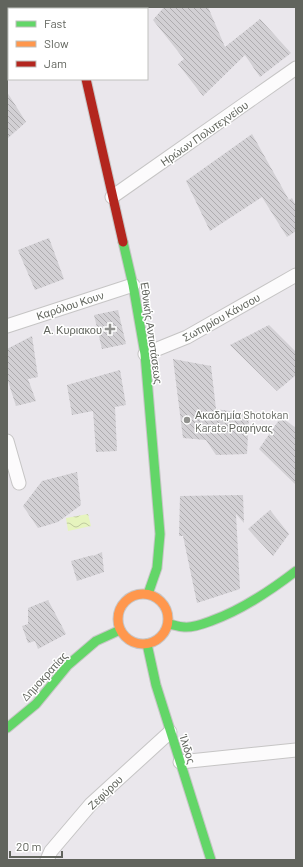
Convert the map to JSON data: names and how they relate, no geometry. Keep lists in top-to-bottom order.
{
  "streets": {
    "street": [
      "Ηρώων Πολυτεχνείου",
      "Καρόλου Κουν",
      "Σωτηρίου Κάνσου",
      "Εθνικής Αντιστάσεως",
      "Δημοκρατίας",
      "Ίλιδος",
      "Ζεφύρου"
    ]
  },
  "crossings": [
    ["Ηρώων Πολυτεχνείου", "Εθνικής Αντιστάσεως"],
    ["Καρόλου Κουν", "Εθνικής Αντιστάσεως"],
    ["Σωτηρίου Κάνσου", "Εθνικής Αντιστάσεως"],
    ["Εθνικής Αντιστάσεως", "Δημοκρατίας"],
    ["Εθνικής Αντιστάσεως", "Ίλιδος"],
    ["Δημοκρατίας", "Ίλιδος"],
    ["Ίλιδος", "Ζεφύρου"]
  ],
  "places": {
    "health": ["Α. Κυριακου"],
    "other": ["Ακαδημία Shotokan Karate Ραφήνας"]
  },
  "legend": ["Fast", "Slow", "Jam"],
  "scale_bar": "20 m"
}
